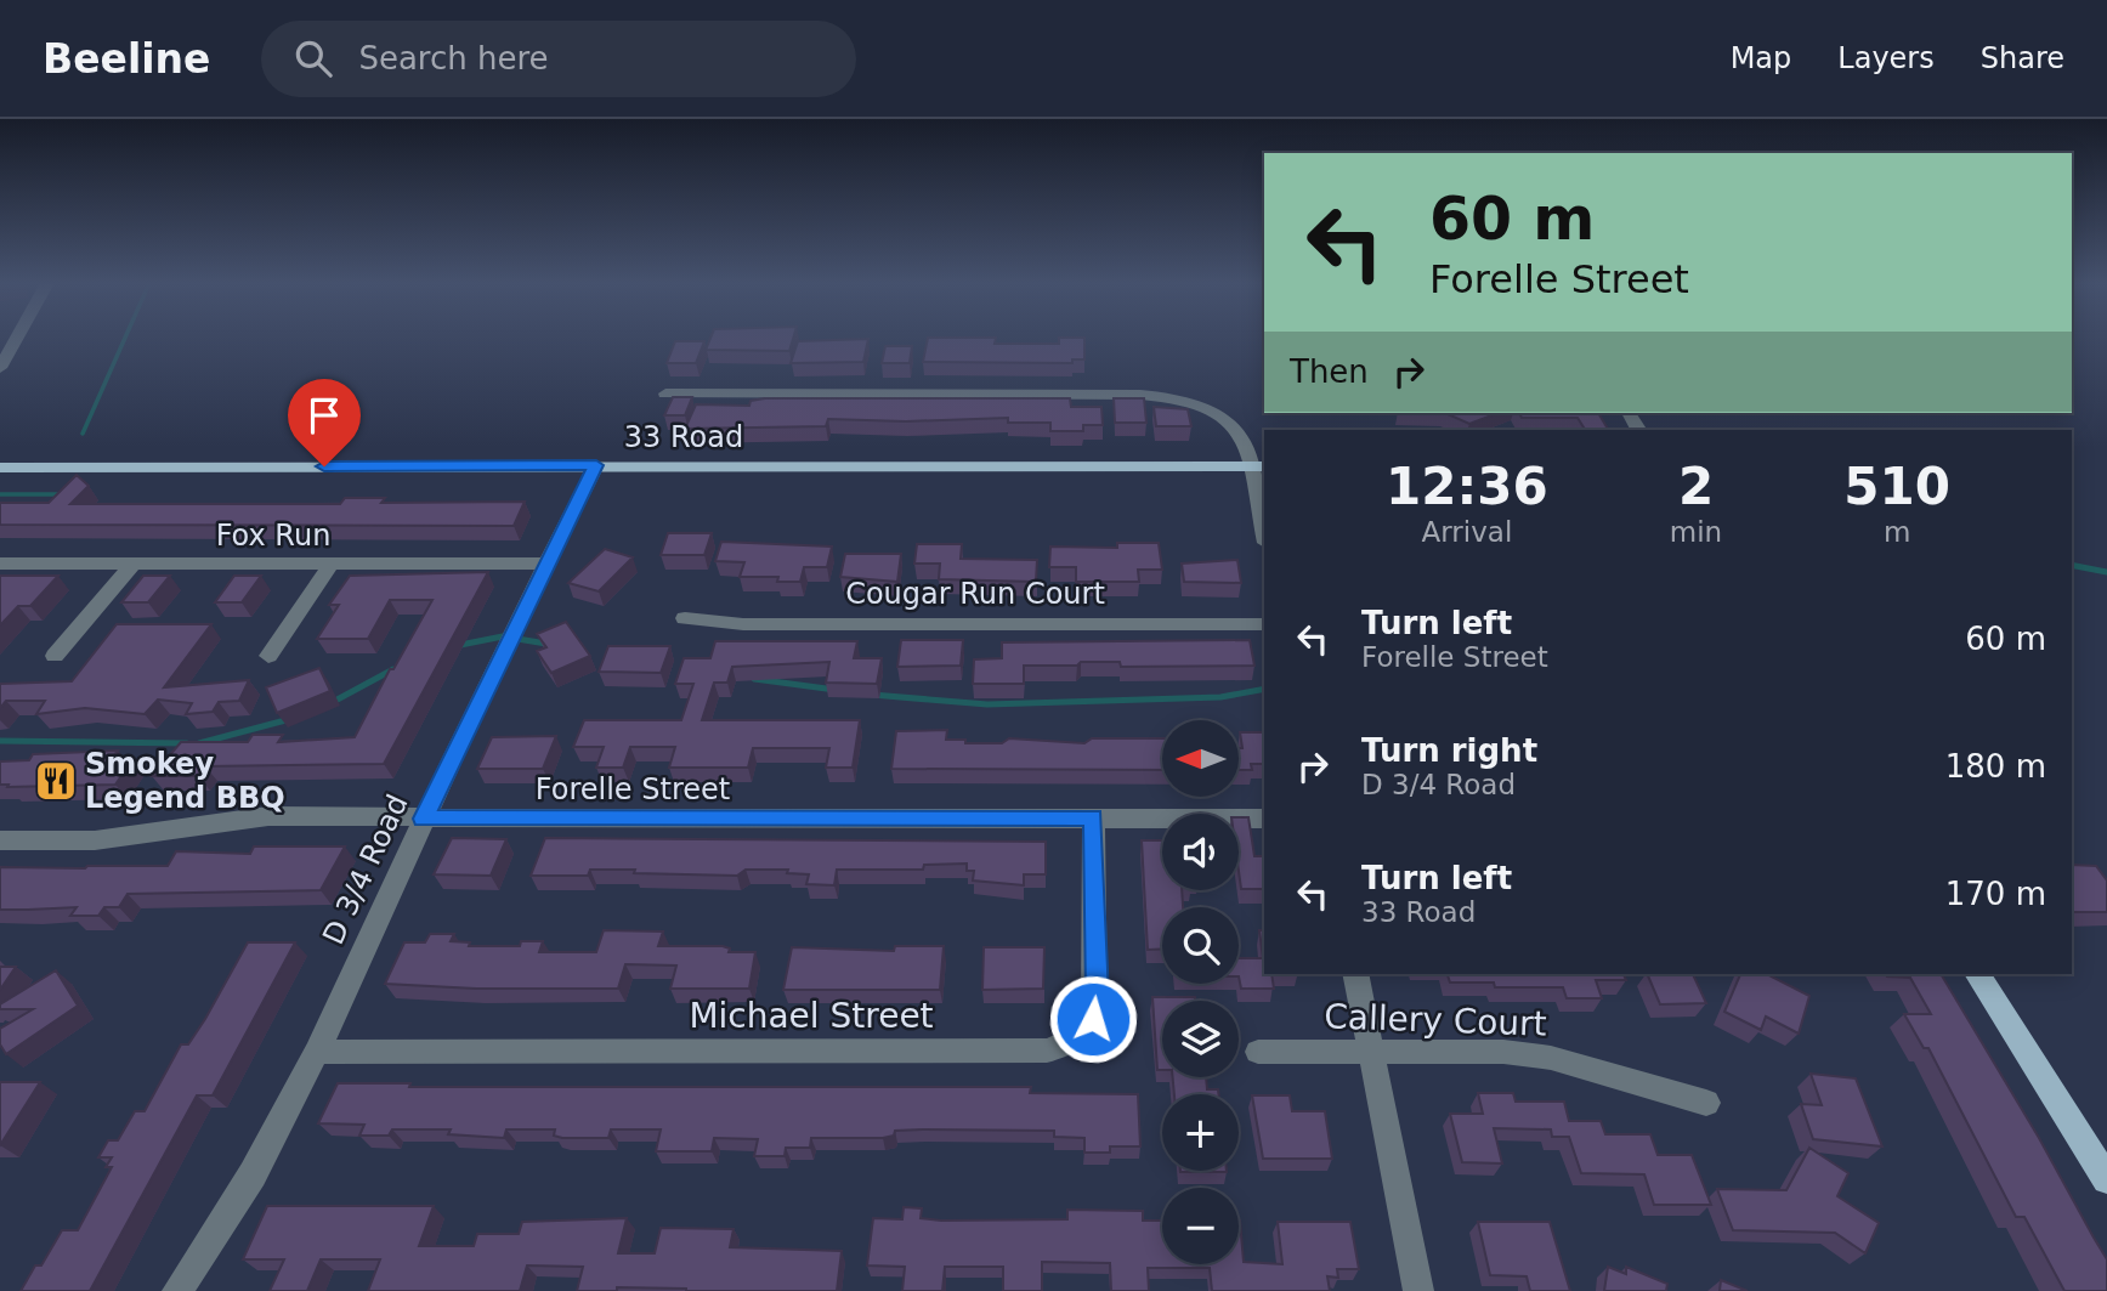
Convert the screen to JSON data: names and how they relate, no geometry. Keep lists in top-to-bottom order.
{
  "streets": {
    "main road": ["33 Road"],
    "street": [
      "Fox Run",
      "Cougar Run Court",
      "Forelle Street",
      "D 3/4 Road",
      "Michael Street",
      "Callery Court"
    ]
  },
  "crossings": [
    ["33 Road", "D 3/4 Road"],
    ["Fox Run", "D 3/4 Road"],
    ["Forelle Street", "D 3/4 Road"],
    ["Forelle Street", "Michael Street"],
    ["D 3/4 Road", "Michael Street"]
  ],
  "places": {
    "restaurant": ["Smokey Legend BBQ"]
  },
  "north": "left",
  "page": {
    "header": "Beeline",
    "search": "Search here",
    "nav": ["Map", "Layers", "Share"],
    "turn": ["60 m", "Forelle Street"],
    "then": "Then",
    "eta": [
      "12:36",
      "Arrival",
      "2",
      "min",
      "510",
      "m"
    ],
    "list": [
      {
        "name": "Turn left",
        "note": "Forelle Street",
        "value": "60 m"
      },
      {
        "name": "Turn right",
        "note": "D 3/4 Road",
        "value": "180 m"
      },
      {
        "name": "Turn left",
        "note": "33 Road",
        "value": "170 m"
      }
    ],
    "map_buttons": ["+", "−"]
  }
}
